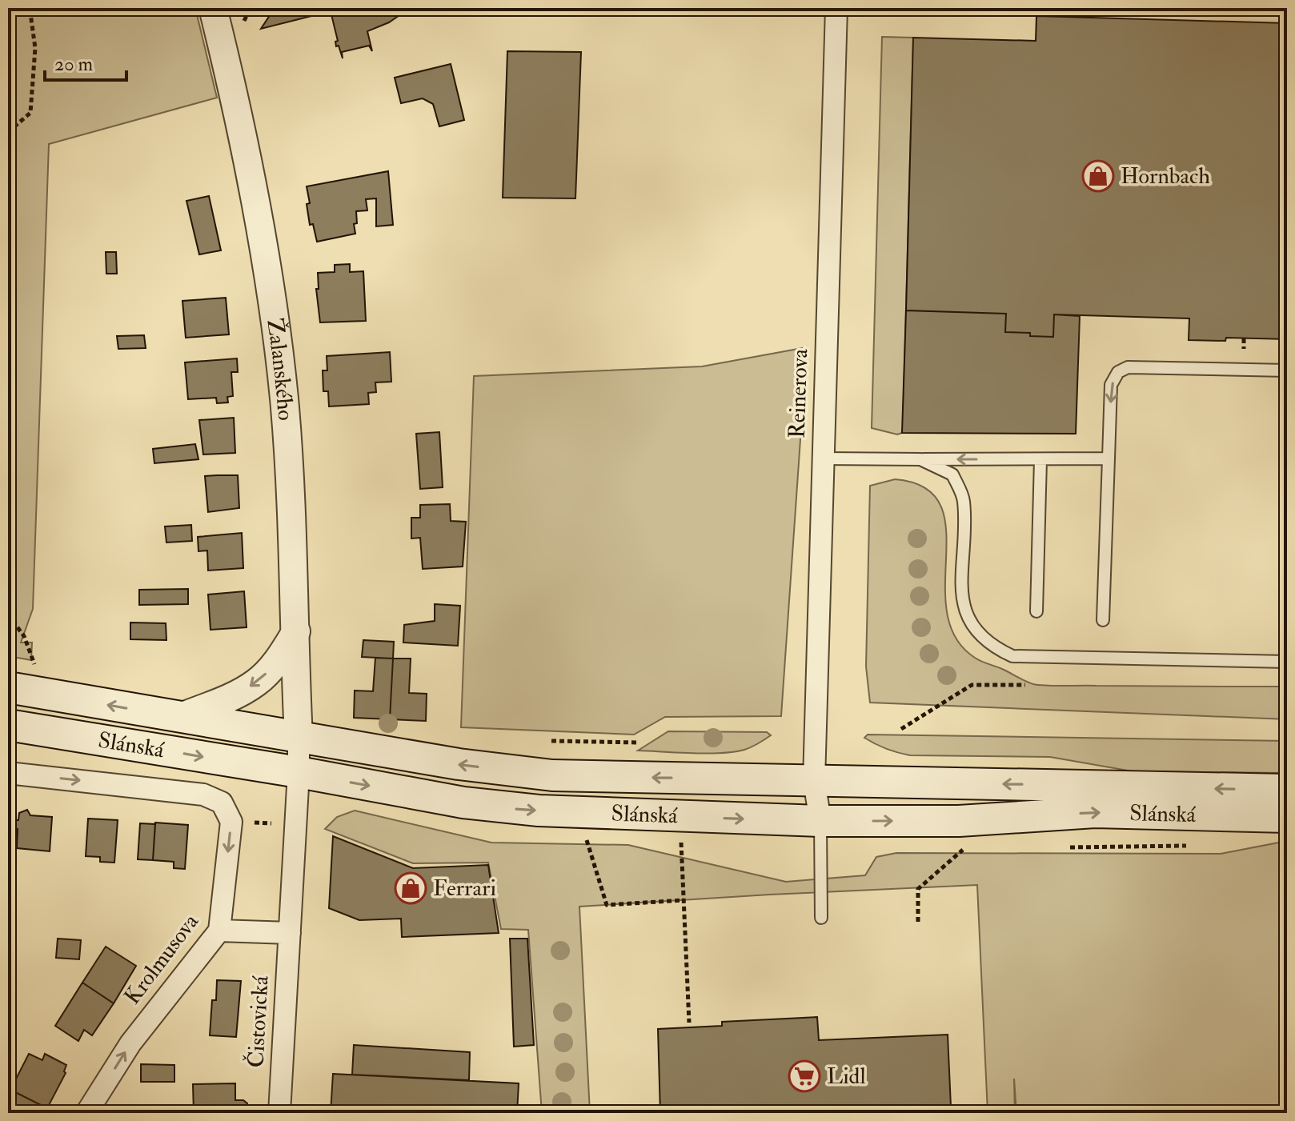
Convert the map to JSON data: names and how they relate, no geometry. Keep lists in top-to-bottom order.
{
  "streets": {
    "main road": ["Slánská"],
    "street": [
      "Žalanského",
      "Reinerova",
      "Krolmusova",
      "Čistovická"
    ]
  },
  "crossings": [
    ["Žalanského", "Slánská"],
    ["Žalanského", "Čistovická"],
    ["Reinerova", "Slánská"],
    ["Slánská", "Krolmusova"],
    ["Slánská", "Čistovická"]
  ],
  "places": {
    "shop": ["Hornbach", "Ferrari"],
    "supermarket": ["Lidl"]
  },
  "scale_bar": "20 m"
}
